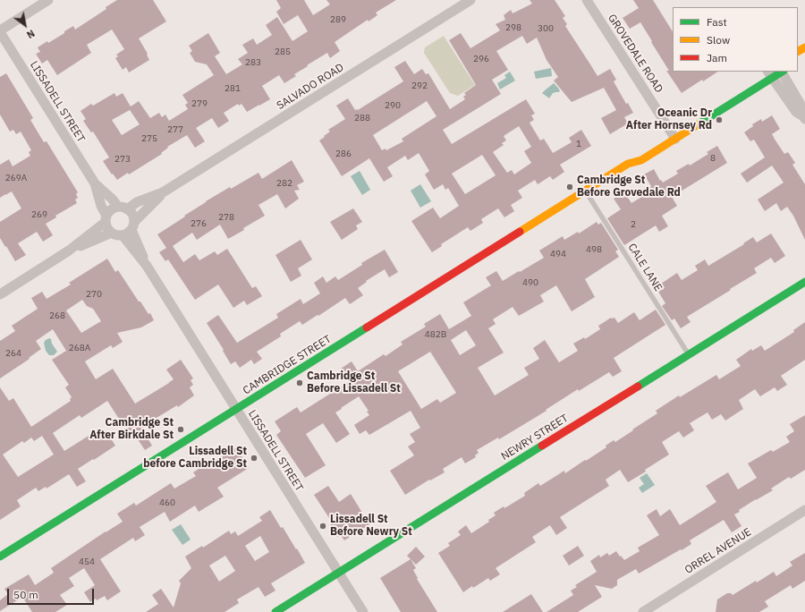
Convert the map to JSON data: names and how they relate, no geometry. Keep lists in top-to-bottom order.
{
  "streets": {
    "main road": ["CAMBRIDGE STREET", "NEWRY STREET"],
    "street": [
      "GROVEDALE ROAD",
      "SALVADO ROAD",
      "LISSADELL STREET",
      "ORREL AVENUE"
    ],
    "lane": ["CALE LANE"]
  },
  "crossings": [
    ["SALVADO ROAD", "LISSADELL STREET"],
    ["LISSADELL STREET", "CAMBRIDGE STREET"],
    ["LISSADELL STREET", "NEWRY STREET"],
    ["CALE LANE", "CAMBRIDGE STREET"],
    ["CALE LANE", "NEWRY STREET"]
  ],
  "places": [
    "Oceanic Dr After Hornsey Rd",
    "Cambridge St Before Grovedale Rd",
    "Cambridge St Before Lissadell St",
    "Cambridge St After Birkdale St",
    "Lissadell St before Cambridge St",
    "Lissadell St Before Newry St"
  ],
  "house_numbers": [
    "289",
    "298",
    "300",
    "285",
    "296",
    "283",
    "292",
    "281",
    "279",
    "290",
    "288",
    "277",
    "275",
    "1",
    "286",
    "8",
    "273",
    "269A",
    "282",
    "269",
    "278",
    "276",
    "2",
    "498",
    "494",
    "490",
    "270",
    "268",
    "482B",
    "268A",
    "264",
    "460",
    "454"
  ],
  "legend": ["Fast", "Slow", "Jam"],
  "scale_bar": "50 m",
  "north": "bottom right"
}
